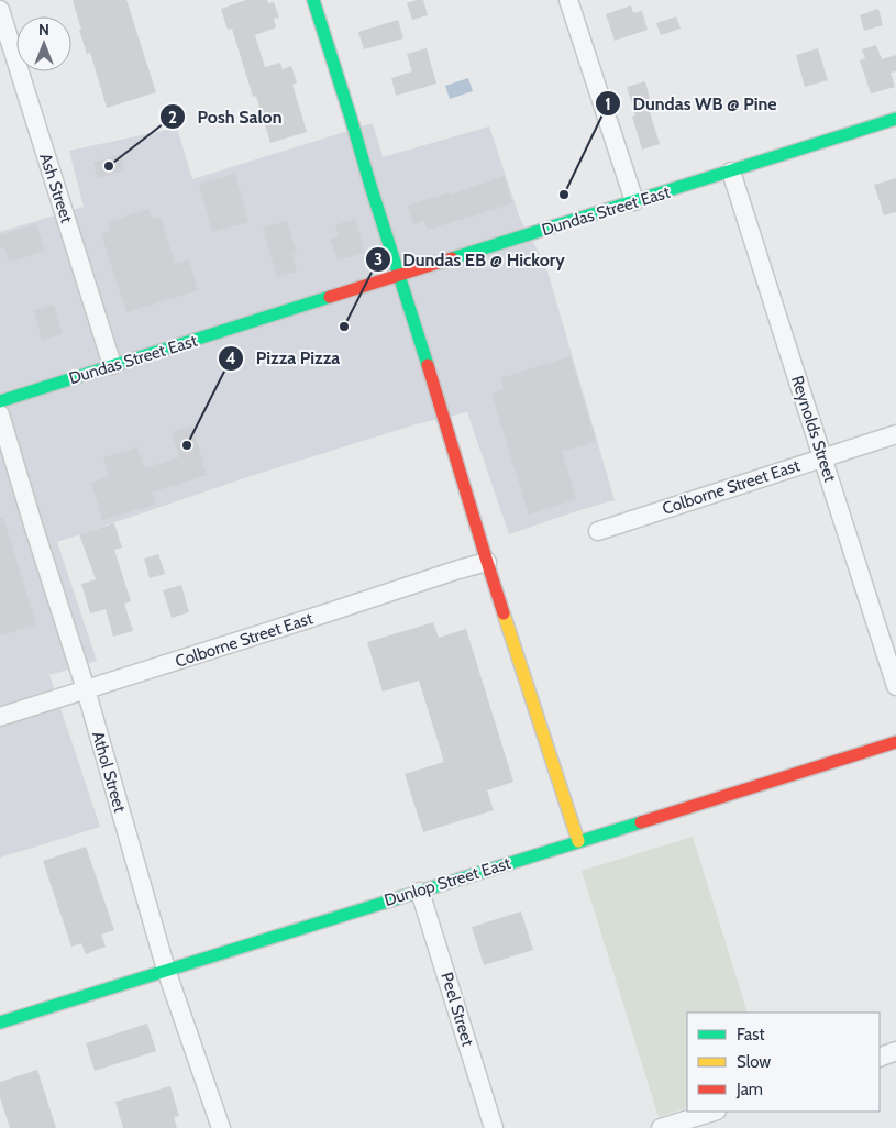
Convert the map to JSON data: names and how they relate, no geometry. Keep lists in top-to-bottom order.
{
  "streets": {
    "street": [
      "Ash Street",
      "Dundas Street East",
      "Reynolds Street",
      "Colborne Street East",
      "Athol Street",
      "Dunlop Street East",
      "Peel Street"
    ]
  },
  "crossings": [
    ["Ash Street", "Dundas Street East"],
    ["Dundas Street East", "Reynolds Street"],
    ["Reynolds Street", "Colborne Street East"],
    ["Colborne Street East", "Athol Street"],
    ["Athol Street", "Dunlop Street East"],
    ["Dunlop Street East", "Peel Street"]
  ],
  "places": [
    "Posh Salon",
    "Dundas WB @ Pine",
    "Dundas EB @ Hickory",
    "Pizza Pizza"
  ],
  "legend": ["Fast", "Slow", "Jam"],
  "north": "top"
}
